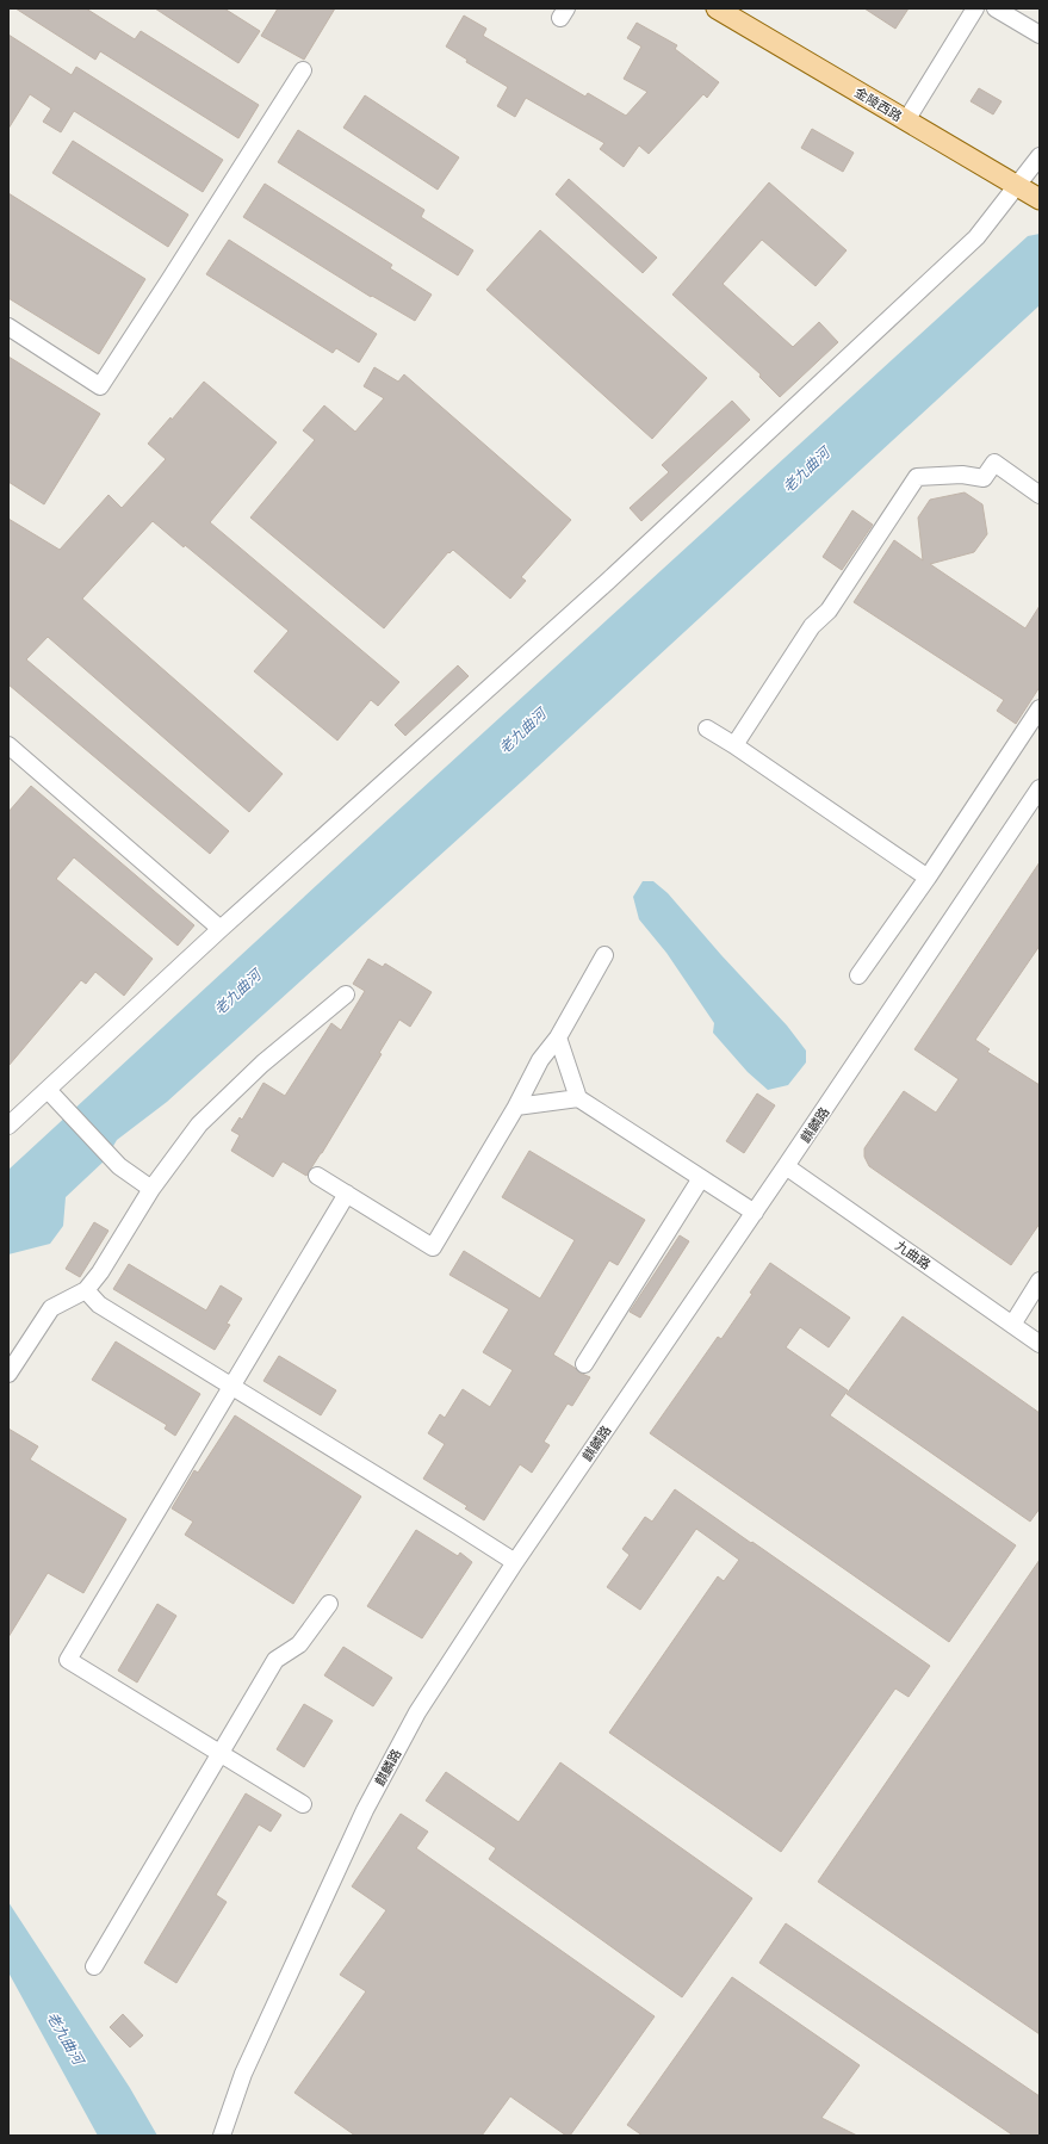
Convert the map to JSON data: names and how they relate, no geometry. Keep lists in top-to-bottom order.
{
  "streets": {
    "main road": ["金陵西路"],
    "street": ["麒麟路", "九曲路"]
  },
  "crossings": [
    ["麒麟路", "九曲路"]
  ],
  "water": ["老九曲河"]
}
